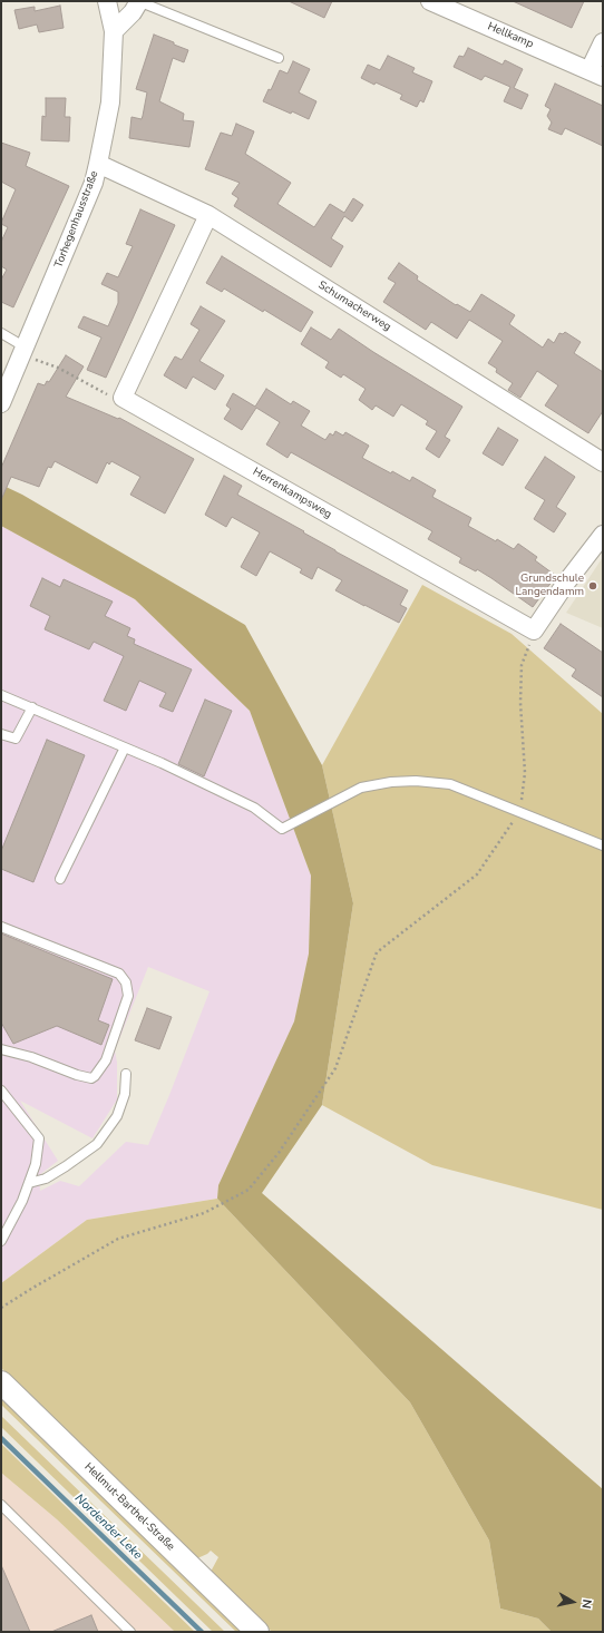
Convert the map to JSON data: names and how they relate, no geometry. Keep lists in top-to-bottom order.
{
  "streets": {
    "street": [
      "Hellkamp",
      "Torhegenhausstraße",
      "Schumacherweg",
      "Herrenkampsweg",
      "Hellmut-Barthel-Straße"
    ]
  },
  "crossings": [
    ["Torhegenhausstraße", "Schumacherweg"]
  ],
  "water": ["Nordender Leke"],
  "places": ["Grundschule Langendamm"],
  "north": "right"
}
